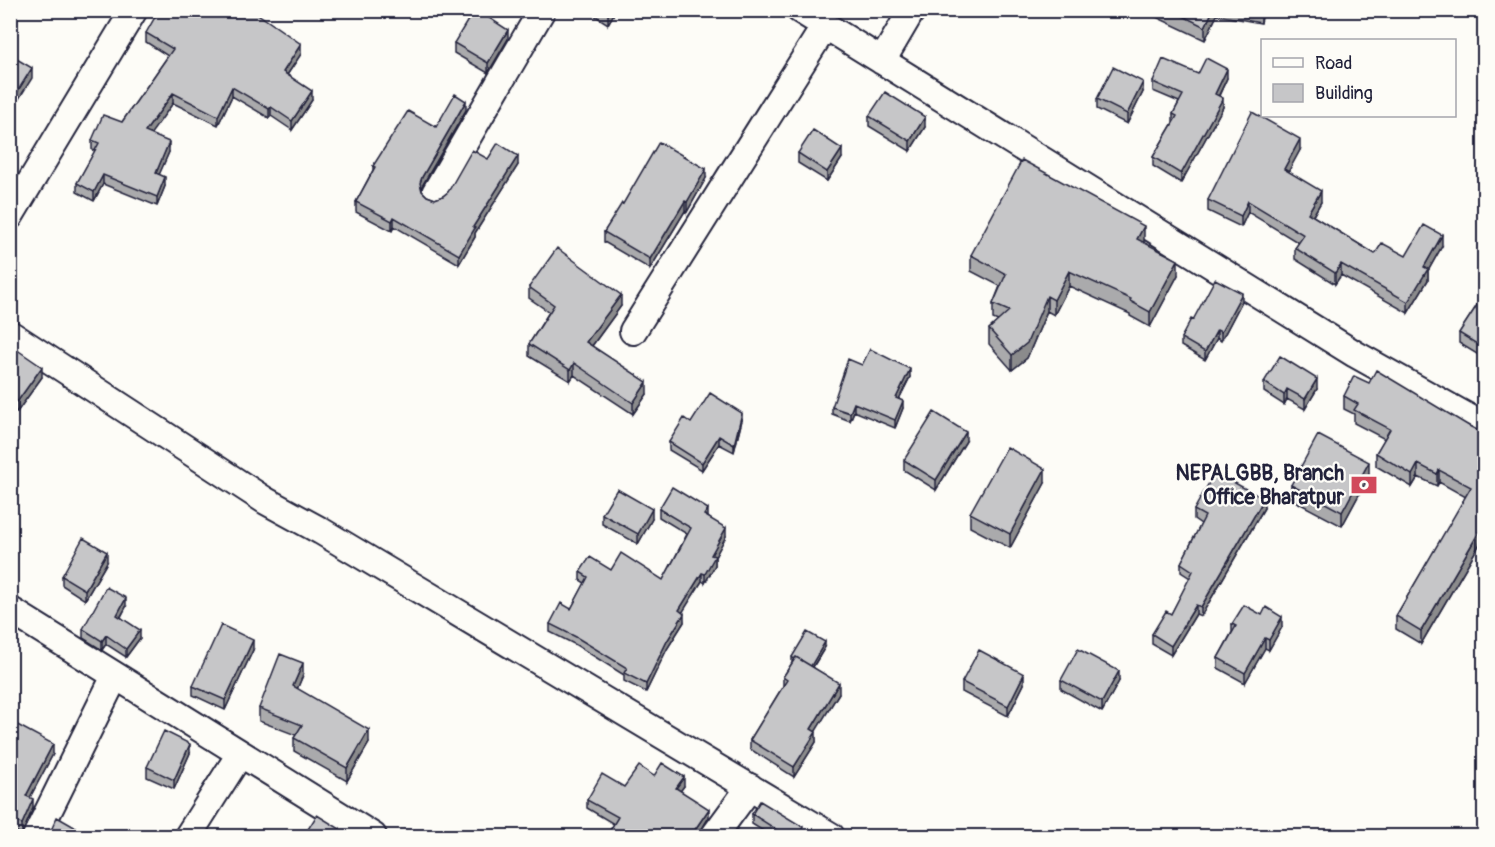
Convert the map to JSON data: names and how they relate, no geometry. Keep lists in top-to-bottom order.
{
  "places": {
    "bank": ["NEPALGBB, Branch Office Bharatpur"]
  },
  "legend": ["Road", "Building"]
}
